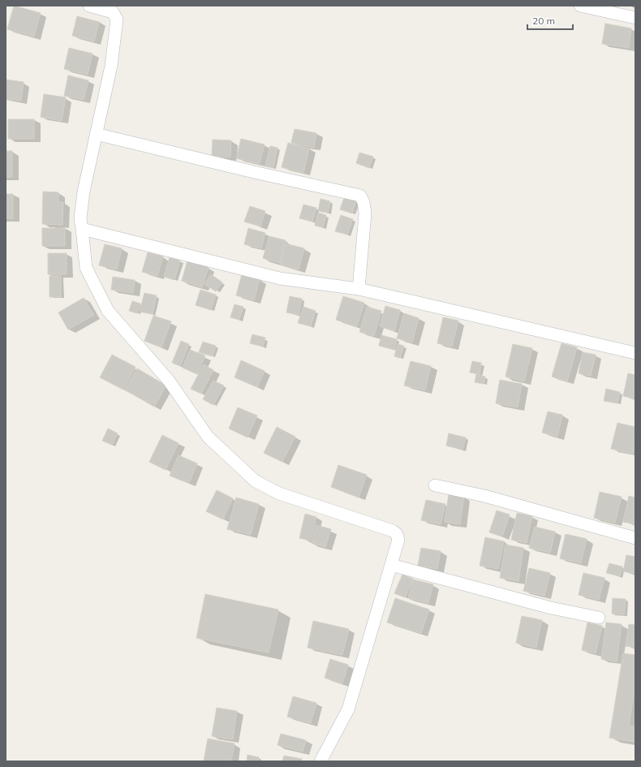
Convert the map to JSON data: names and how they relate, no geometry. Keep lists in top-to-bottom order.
{
  "scale_bar": "20 m"
}
